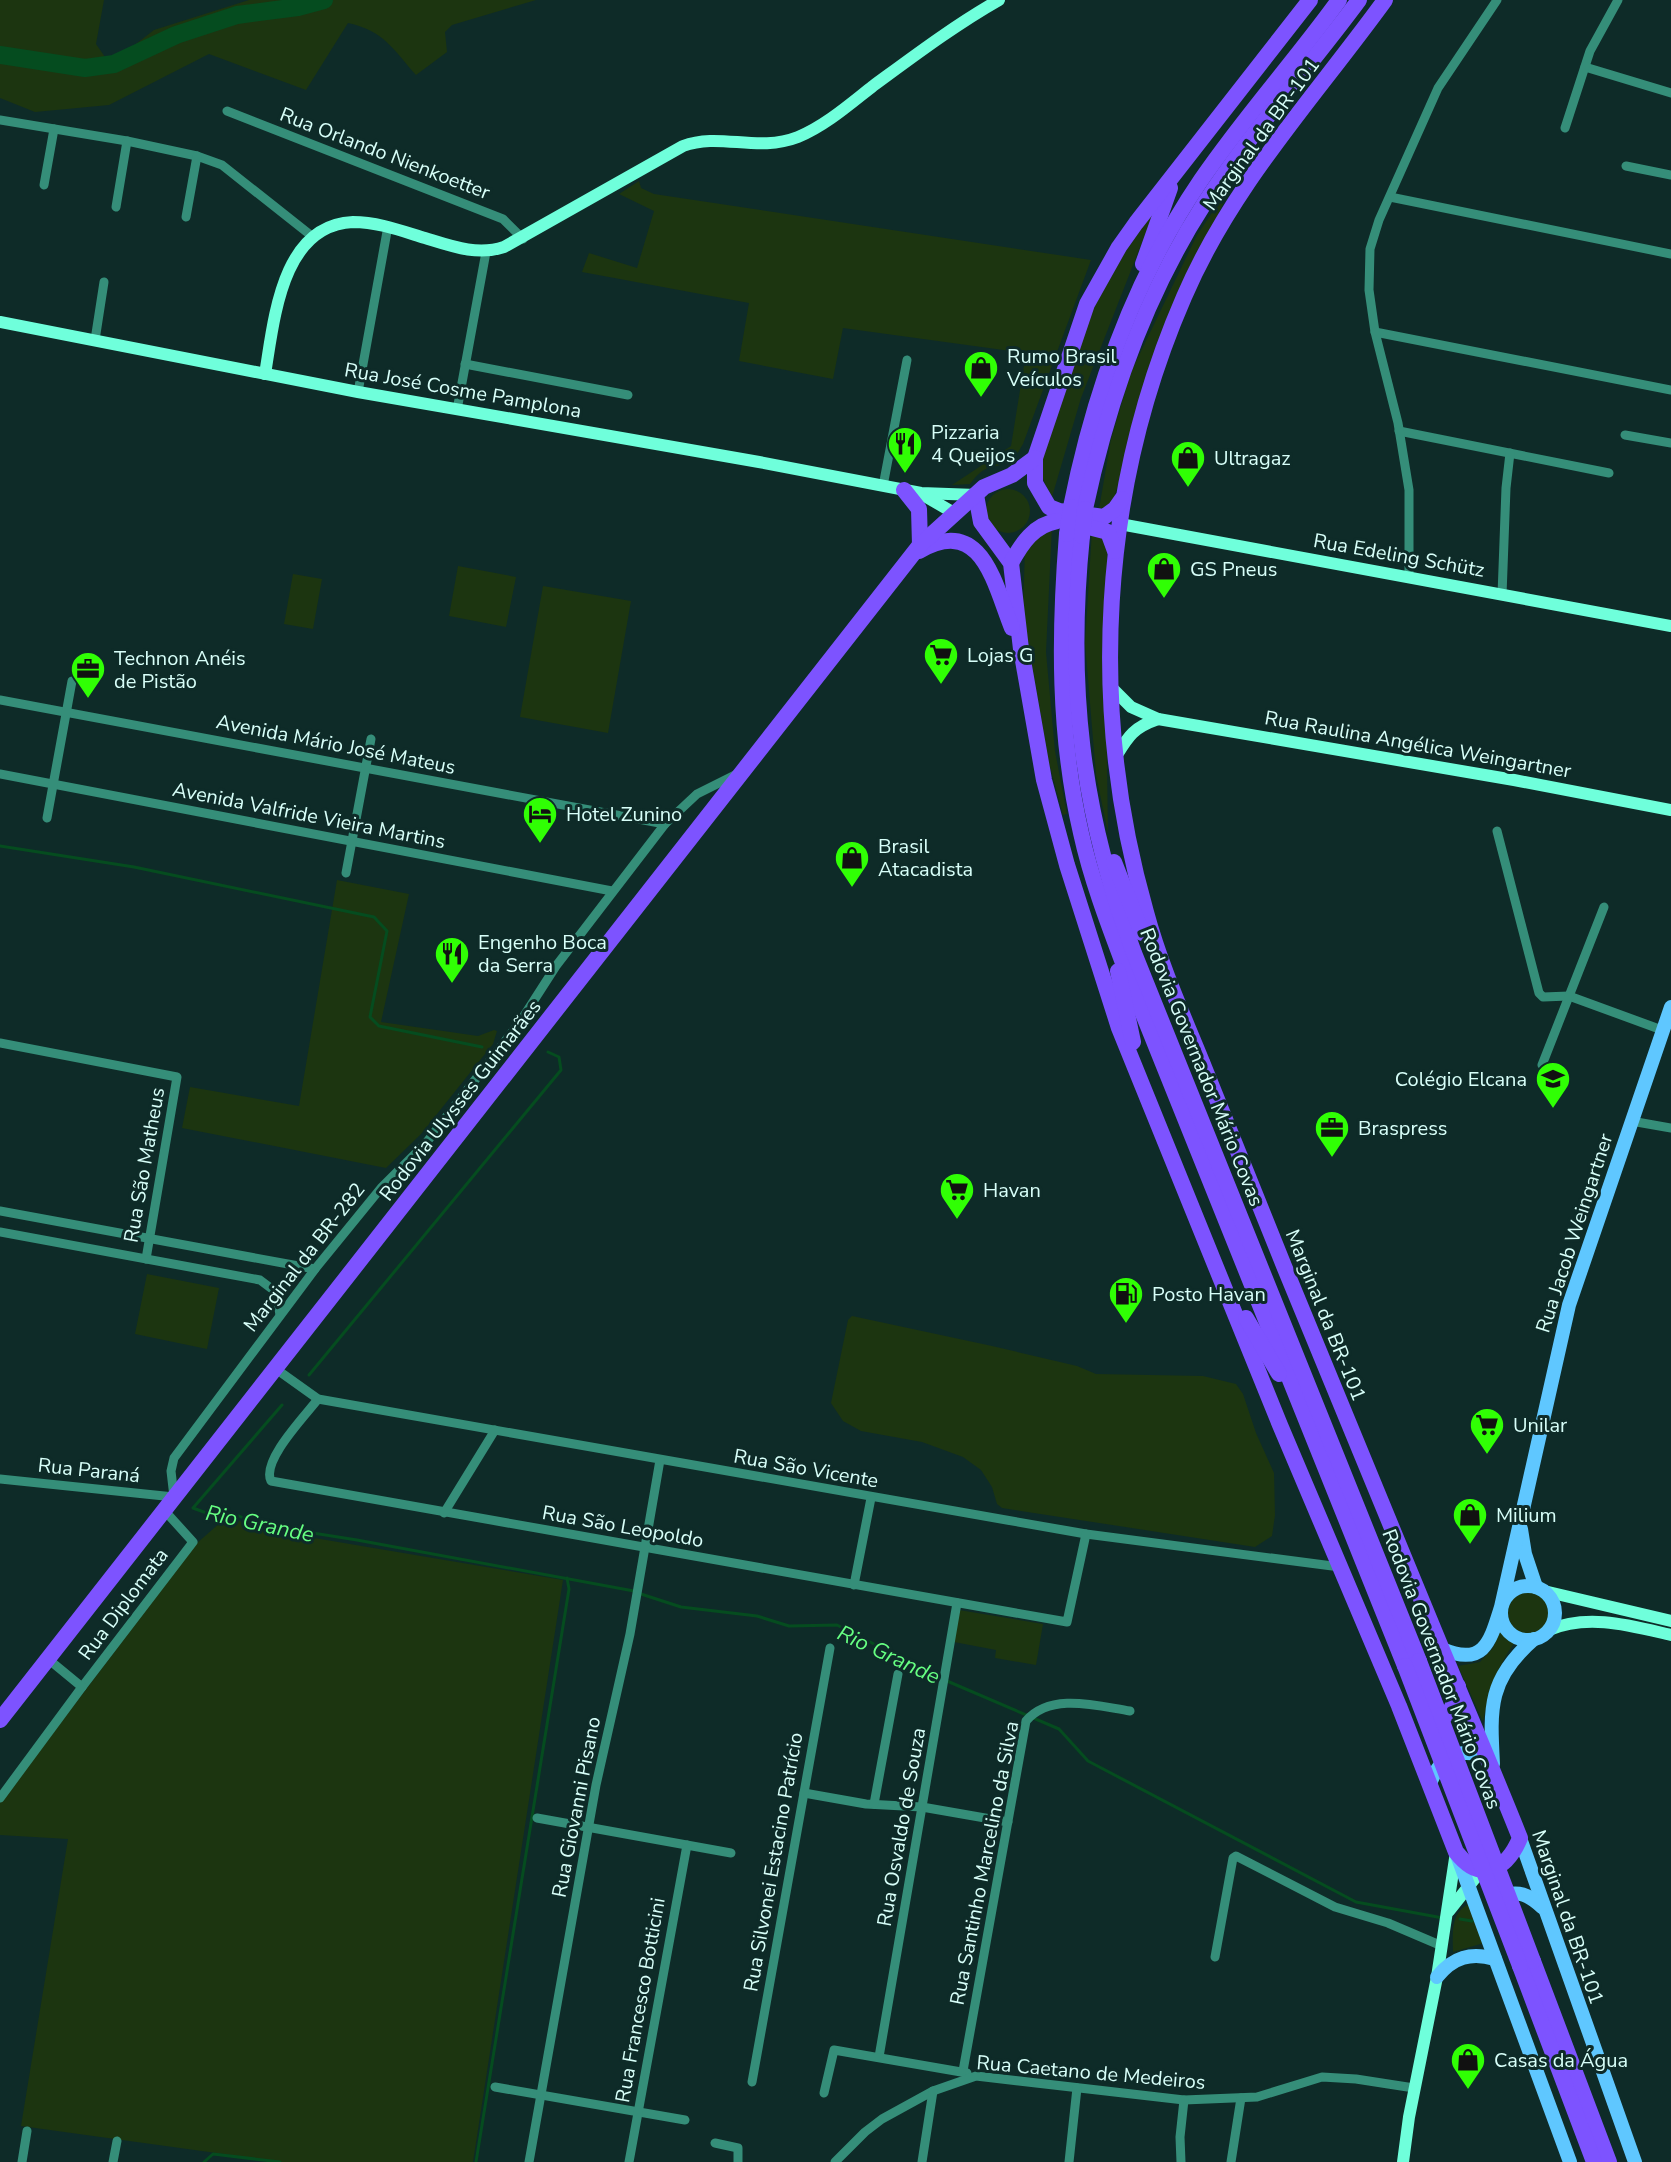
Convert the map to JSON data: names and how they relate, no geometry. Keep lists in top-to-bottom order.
{
  "streets": {
    "highway": ["Marginal da BR-101", "Rodovia Governador Mário Covas", "Rodovia Ulysses Guimarães"],
    "main road": [
      "Rua José Cosme Pamplona",
      "Rua Edeling Schütz",
      "Rua Raulina Angélica Weingartner",
      "Rua Jacob Weingartner"
    ],
    "street": [
      "Rua Orlando Nienkoetter",
      "Avenida Mário José Mateus",
      "Avenida Valfride Vieira Martins",
      "Rua São Matheus",
      "Marginal da BR-282",
      "Rua São Vicente",
      "Rua Paraná",
      "Rua São Leopoldo",
      "Rua Diplomata",
      "Rua Giovanni Pisano",
      "Rua Osvaldo de Souza",
      "Rua Silvonei Estacino Patrício",
      "Rua Santinho Marcelino da Silva",
      "Rua Francesco Botticini",
      "Rua Caetano de Medeiros"
    ]
  },
  "crossings": [
    ["Marginal da BR-101", "Rua Edeling Schütz"],
    ["Marginal da BR-101", "Rua Raulina Angélica Weingartner"],
    ["Marginal da BR-101", "Rodovia Ulysses Guimarães"],
    ["Marginal da BR-101", "Rua Jacob Weingartner"],
    ["Rua José Cosme Pamplona", "Rodovia Ulysses Guimarães"],
    ["Avenida Mário José Mateus", "Marginal da BR-282"],
    ["Avenida Valfride Vieira Martins", "Marginal da BR-282"],
    ["Rodovia Ulysses Guimarães", "Marginal da BR-282"],
    ["Rodovia Ulysses Guimarães", "Rua São Vicente"],
    ["Rodovia Ulysses Guimarães", "Rua Paraná"],
    ["Rodovia Ulysses Guimarães", "Rua Diplomata"],
    ["Marginal da BR-282", "Rua Paraná"],
    ["Marginal da BR-282", "Rua Diplomata"],
    ["Rua São Vicente", "Rua São Leopoldo"],
    ["Rua São Vicente", "Rua Giovanni Pisano"],
    ["Rua Paraná", "Rua Diplomata"],
    ["Rua São Leopoldo", "Rua Giovanni Pisano"],
    ["Rua São Leopoldo", "Rua Osvaldo de Souza"]
  ],
  "water": ["Rio Grande"],
  "places": {
    "shop": [
      "Rumo Brasil Veículos",
      "Ultragaz",
      "GS Pneus",
      "Brasil Atacadista",
      "Milium",
      "Casas da Água"
    ],
    "restaurant": ["Pizzaria 4 Queijos", "Engenho Boca da Serra"],
    "supermarket": ["Lojas G", "Havan", "Unilar"],
    "office": ["Technon Anéis de Pistão", "Braspress"],
    "hotel": ["Hotel Zunino"],
    "school or university": ["Colégio Elcana"],
    "fuel station": ["Posto Havan"]
  }
}
